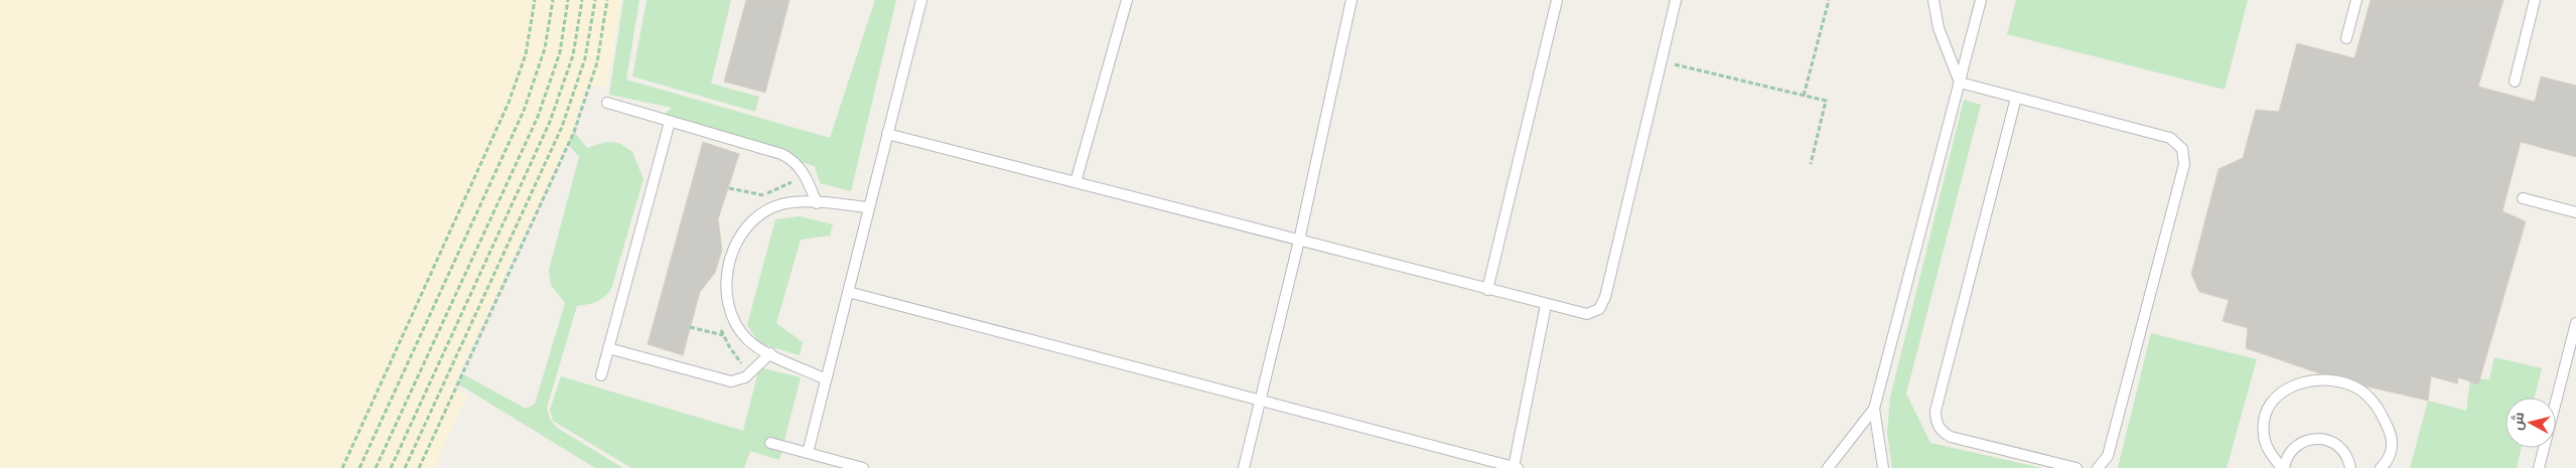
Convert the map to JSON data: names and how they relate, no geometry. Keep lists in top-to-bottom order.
{
  "north": "left"
}
